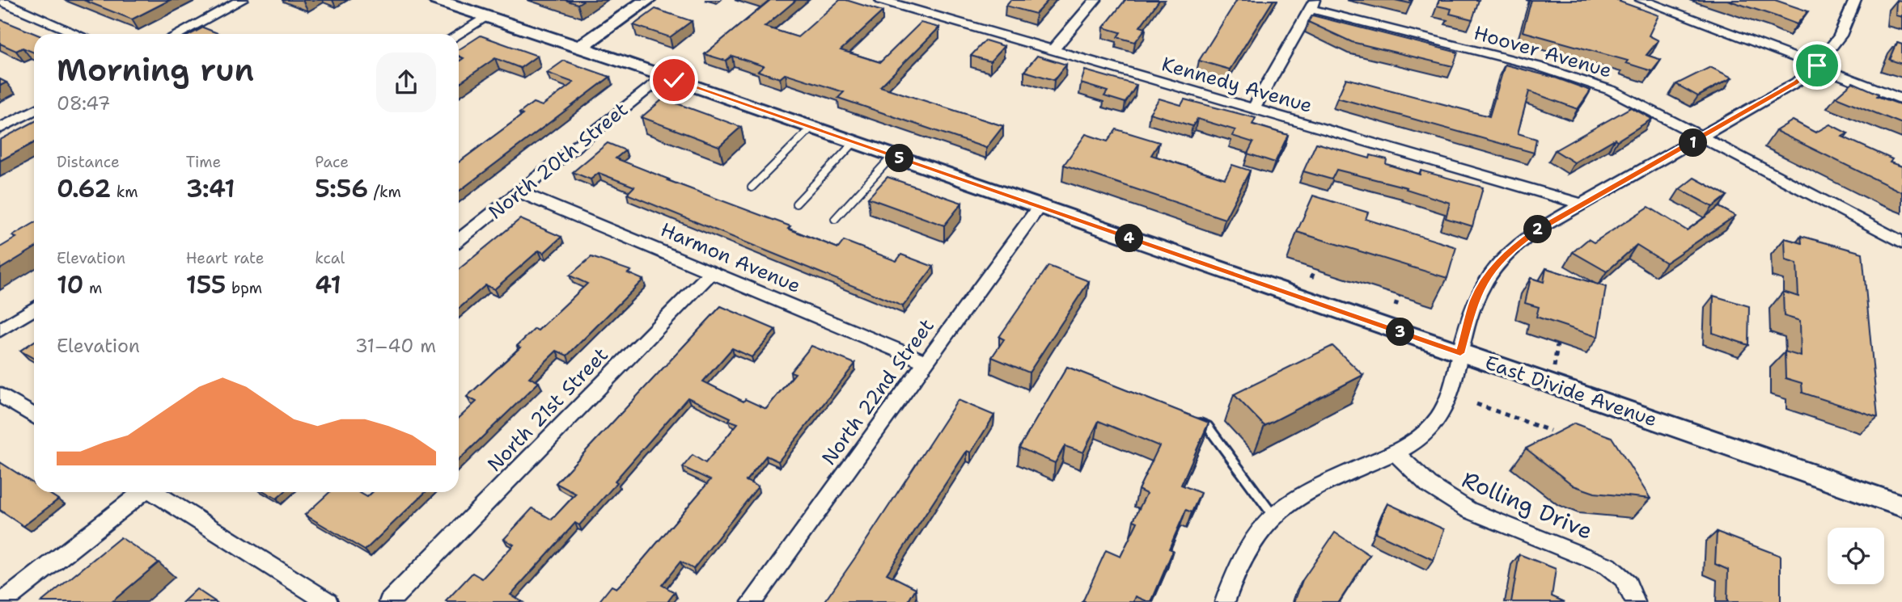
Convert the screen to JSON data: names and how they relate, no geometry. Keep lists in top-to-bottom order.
{
  "streets": {
    "street": [
      "Hoover Avenue",
      "Kennedy Avenue",
      "North 20th Street",
      "Harmon Avenue",
      "East Divide Avenue",
      "North 22nd Street",
      "North 21st Street",
      "Rolling Drive"
    ]
  },
  "crossings": [
    ["North 20th Street", "Harmon Avenue"],
    ["North 20th Street", "East Divide Avenue"],
    ["Harmon Avenue", "North 22nd Street"],
    ["Harmon Avenue", "North 21st Street"],
    ["East Divide Avenue", "North 22nd Street"]
  ],
  "page": {
    "heading": ["Morning run", "08:47"],
    "pins": [
      "1",
      "5",
      "2",
      "4",
      "3"
    ],
    "stats": [
      ["Distance", "0.62 km"],
      ["Time", "3:41"],
      ["Pace", "5:56 /km"],
      ["Elevation", "10 m"],
      ["Heart rate", "155 bpm"],
      ["kcal", "41"]
    ],
    "chart": ["Elevation", "31–40 m"]
  }
}
